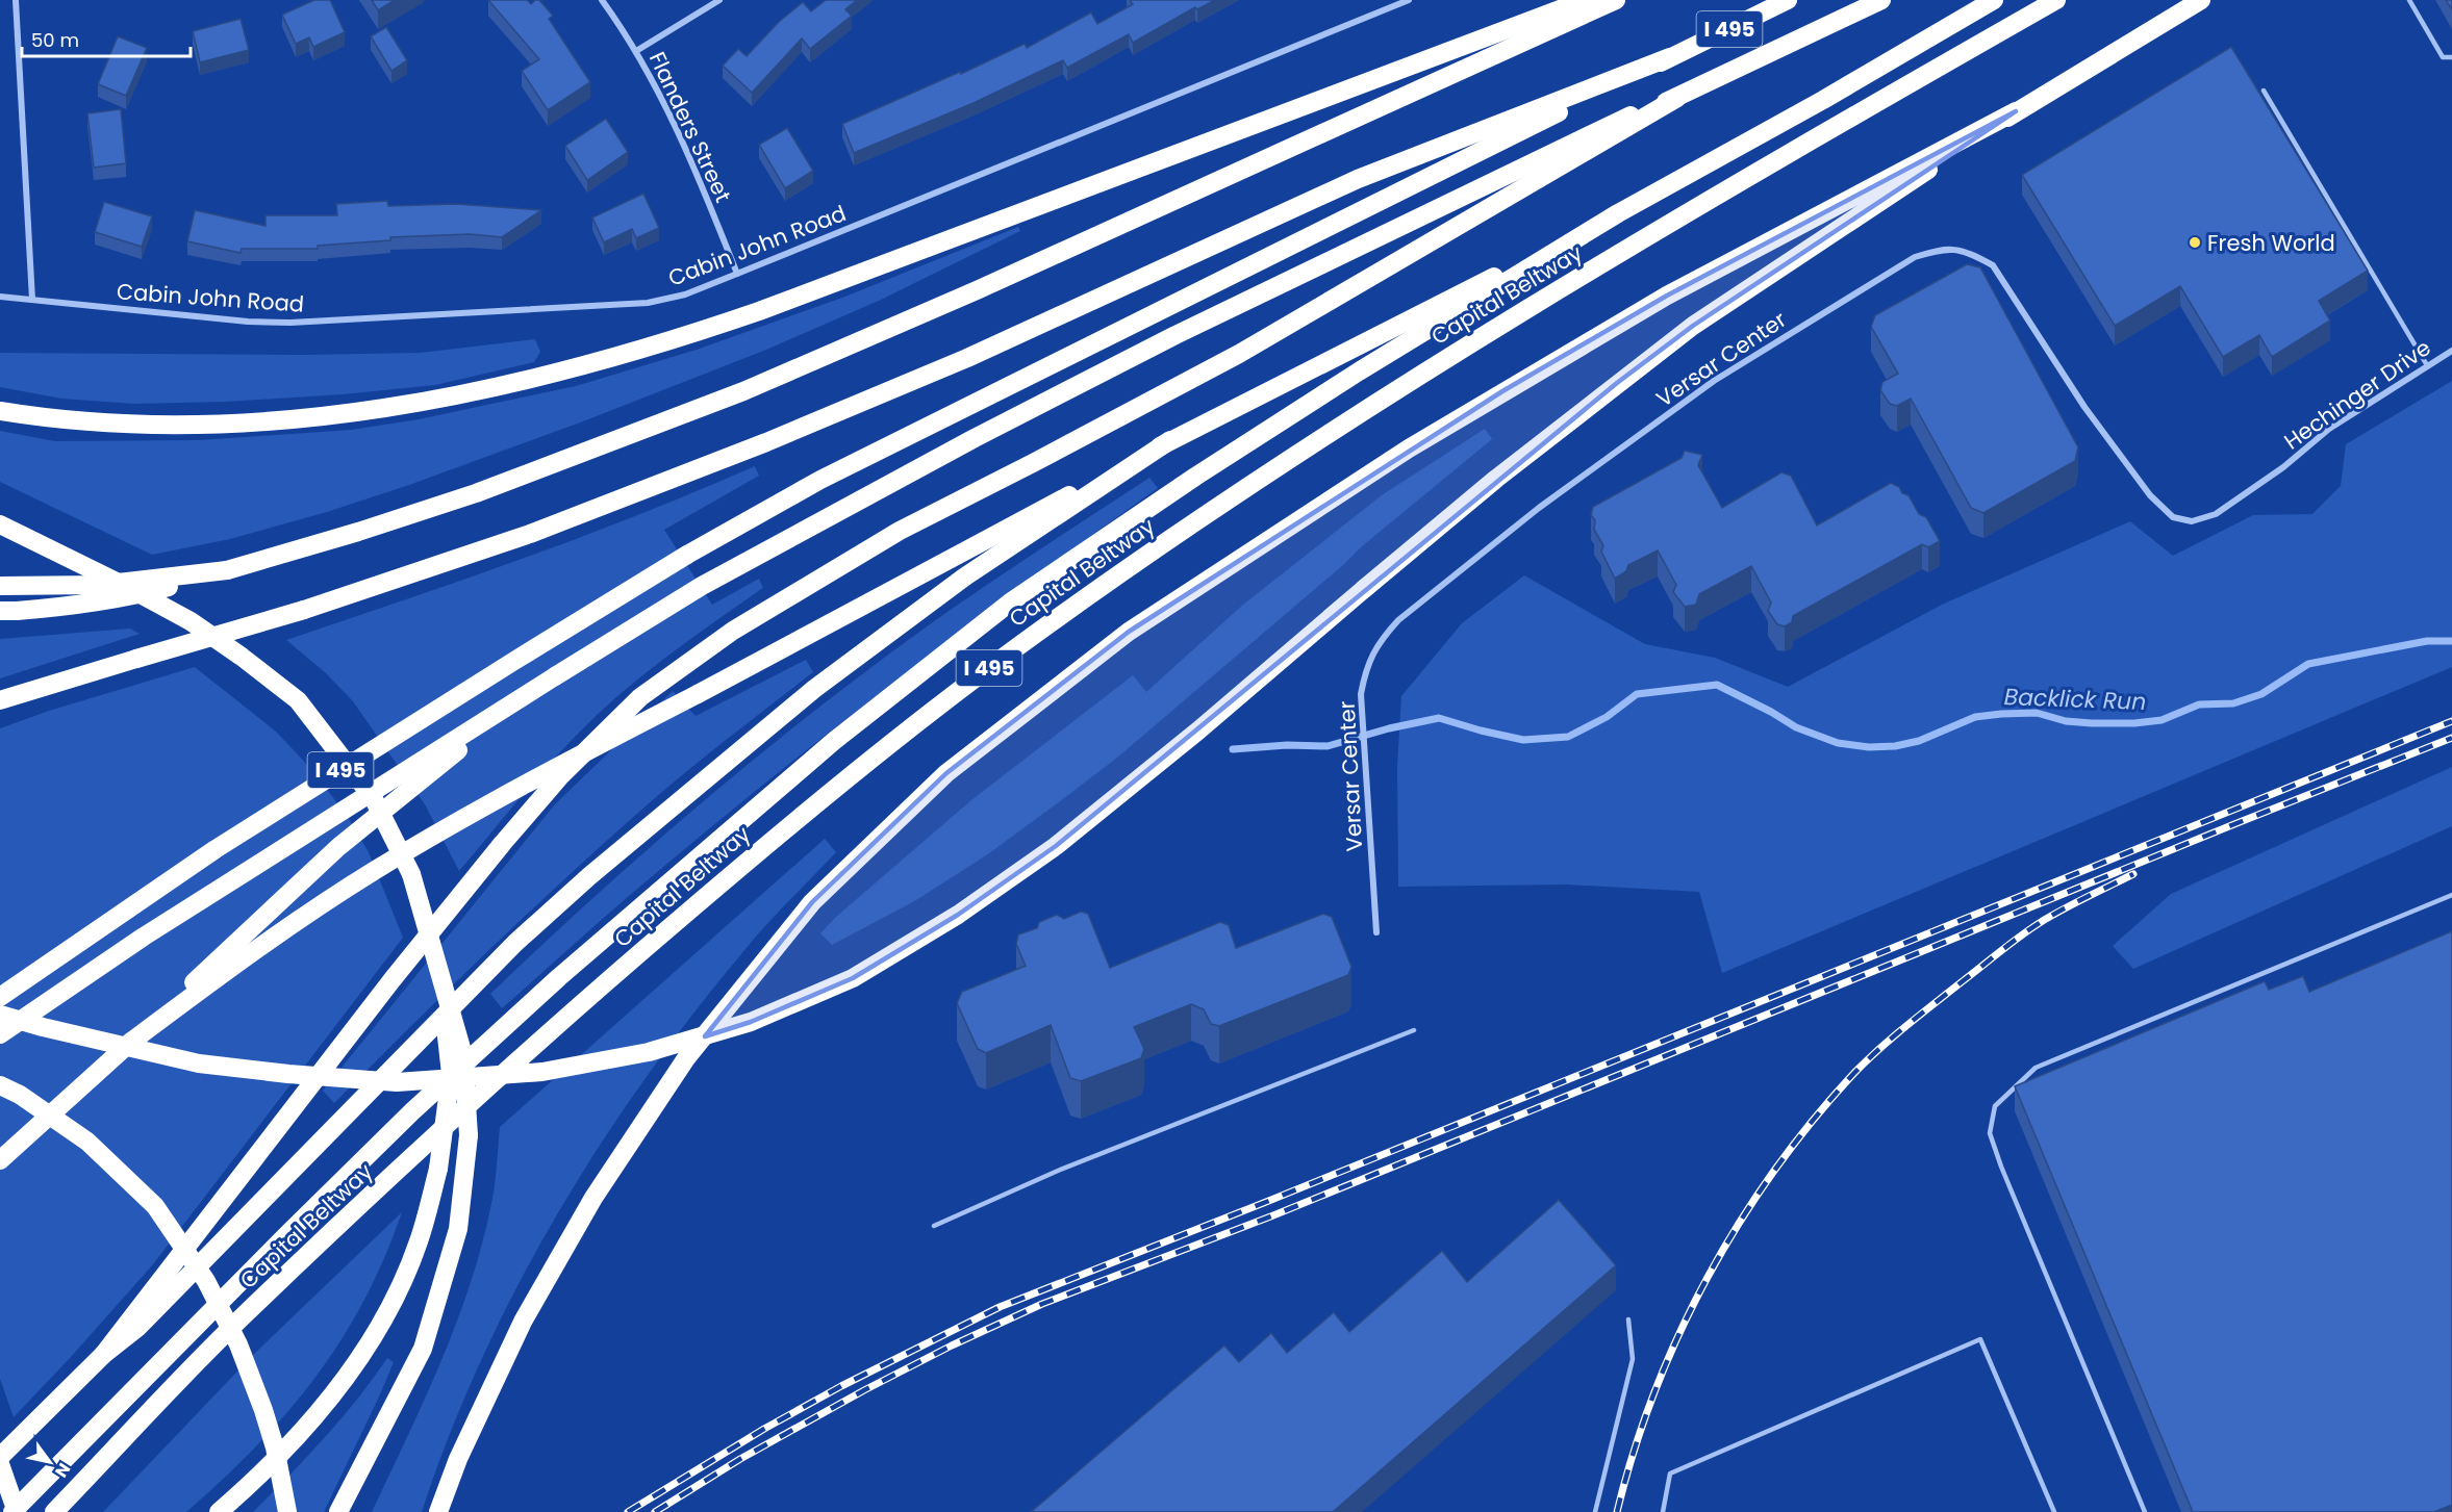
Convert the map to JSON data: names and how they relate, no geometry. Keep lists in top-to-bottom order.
{
  "streets": {
    "highway": ["I 495", "Capital Beltway"],
    "street": [
      "Flanders Street",
      "Cabin John Road",
      "Versar Center",
      "Hechinger Drive"
    ]
  },
  "crossings": [
    ["Flanders Street", "Cabin John Road"],
    ["Versar Center", "Hechinger Drive"]
  ],
  "water": ["Backlick Run"],
  "places": ["Fresh World"],
  "scale_bar": "50 m",
  "north": "bottom right"
}
